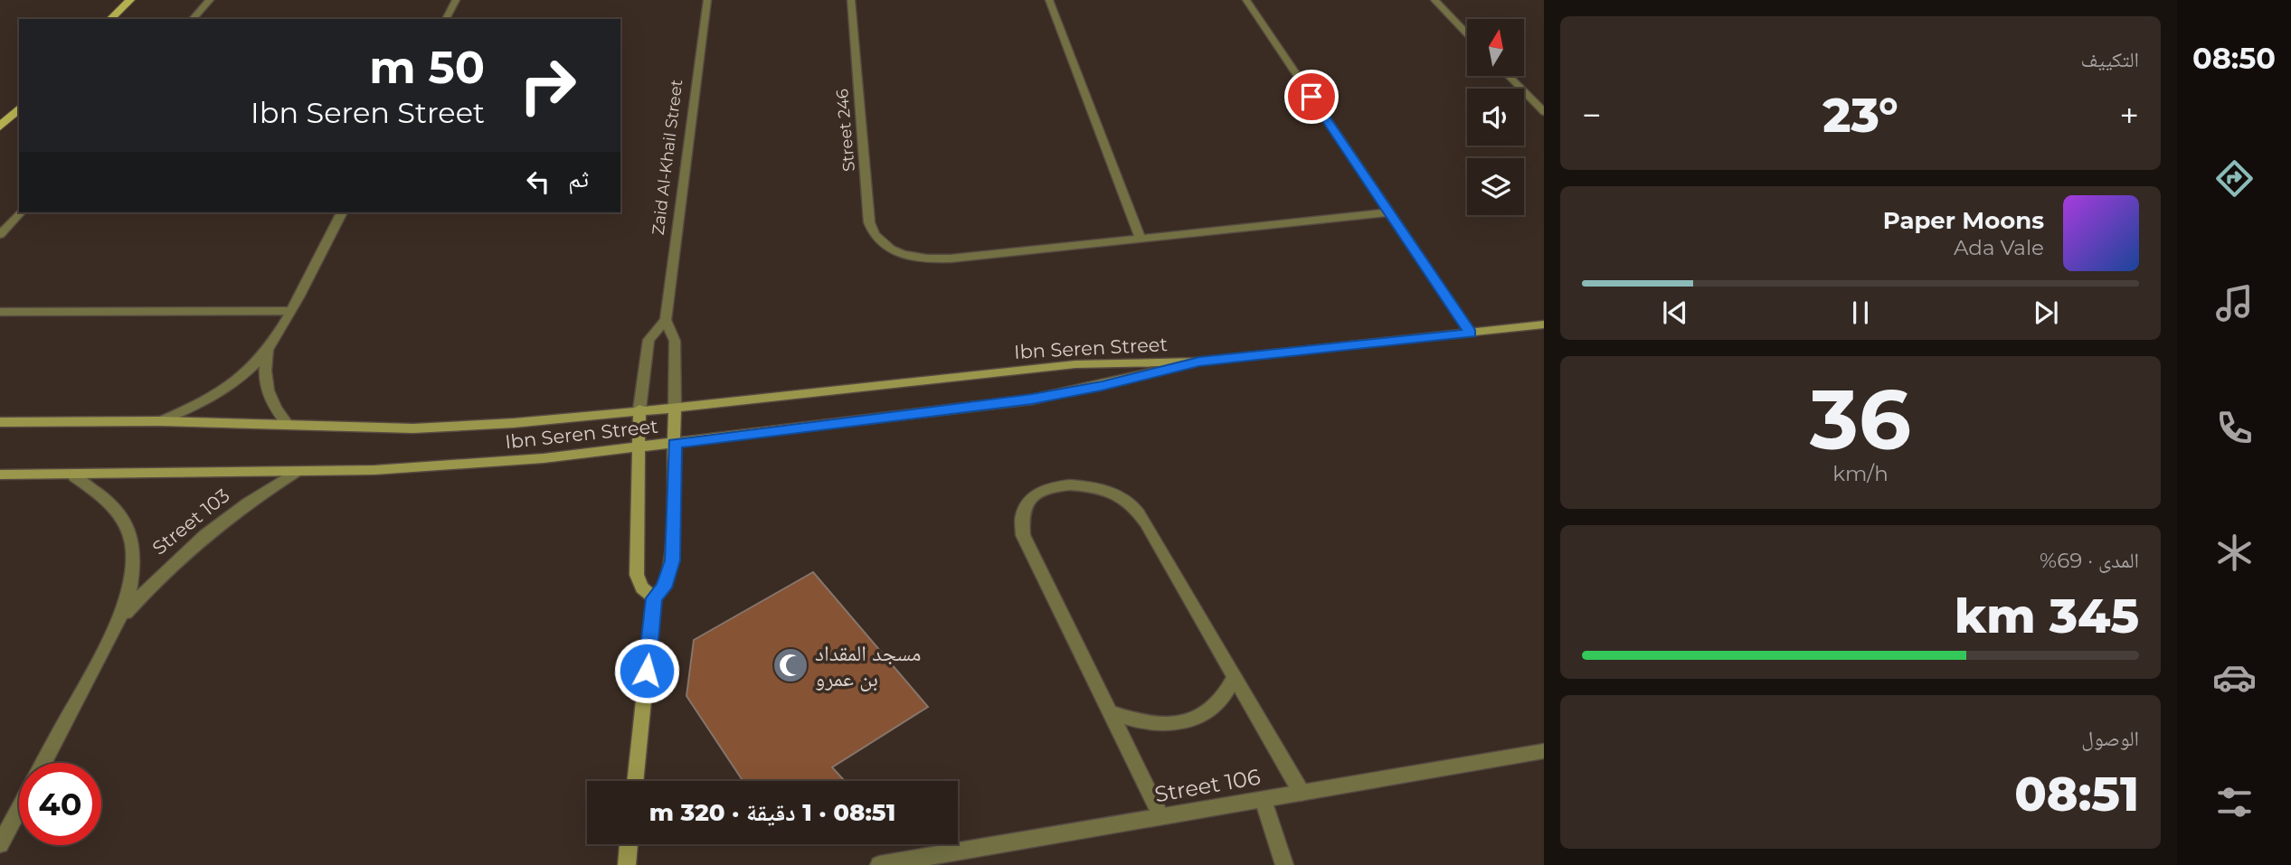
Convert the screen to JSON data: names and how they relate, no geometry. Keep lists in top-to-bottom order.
{
  "streets": {
    "street": [
      "Street 246",
      "Zaid Al-Khail Street",
      "Ibn Seren Street",
      "Street 103",
      "Street 106"
    ]
  },
  "crossings": [
    ["Zaid Al-Khail Street", "Ibn Seren Street"],
    ["Ibn Seren Street", "Street 103"]
  ],
  "places": {
    "mosque": ["مسجد المقداد بن عمرو"]
  },
  "north": "top",
  "page": {
    "tabs": "08:50",
    "tile": [
      "التكييف",
      ["36", "km/h"],
      ["المدى · 69%", "345 km"],
      ["الوصول", "08:51"]
    ],
    "turn": ["50 m", "Ibn Seren Street"],
    "heat": ["−", "23°", "+"],
    "then": "ثم",
    "song": ["Paper Moons", "Ada Vale"],
    "limit": "40",
    "trip": "08:51 · 1 دقيقة · 320 m"
  }
}
